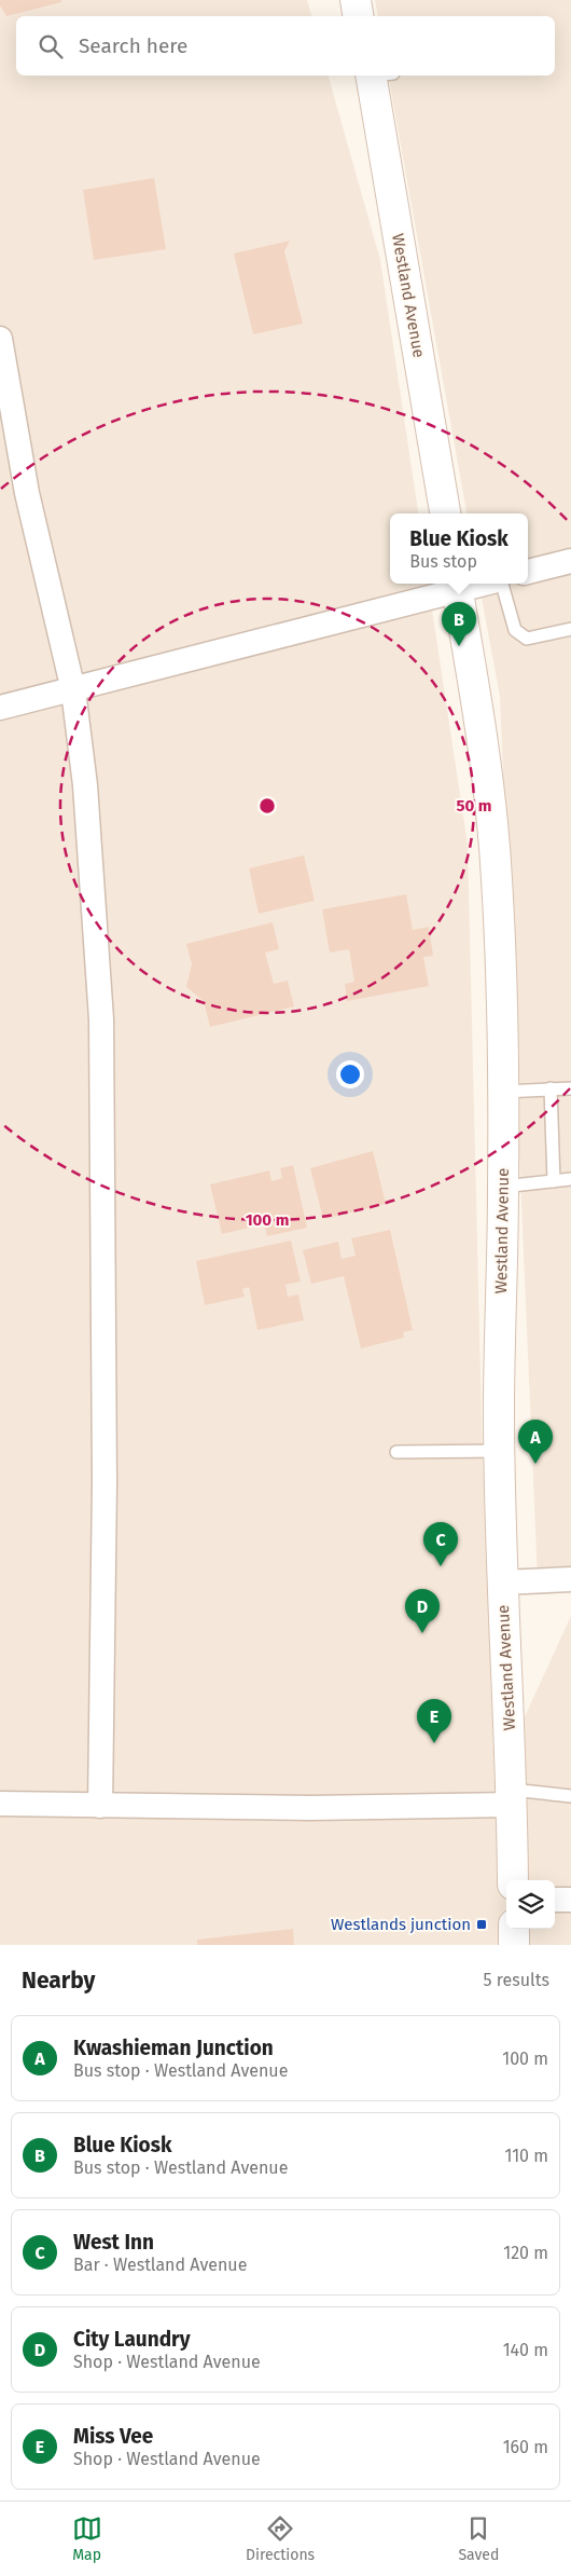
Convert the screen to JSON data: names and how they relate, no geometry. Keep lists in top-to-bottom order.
{
  "streets": {
    "street": ["Westland Avenue"]
  },
  "places": {
    "transit": ["Westlands junction"]
  },
  "page": {
    "search": "Search here",
    "popup": ["Blue Kiosk", "Bus stop"],
    "pins": [
      "B",
      "A",
      "C",
      "D",
      "E"
    ],
    "heading": ["Nearby", "5 results"],
    "list": [
      {
        "mark": "A",
        "name": "Kwashieman Junction",
        "note": "Bus stop · Westland Avenue",
        "value": "100 m"
      },
      {
        "mark": "B",
        "name": "Blue Kiosk",
        "note": "Bus stop · Westland Avenue",
        "value": "110 m"
      },
      {
        "mark": "C",
        "name": "West Inn",
        "note": "Bar · Westland Avenue",
        "value": "120 m"
      },
      {
        "mark": "D",
        "name": "City Laundry",
        "note": "Shop · Westland Avenue",
        "value": "140 m"
      },
      {
        "mark": "E",
        "name": "Miss Vee",
        "note": "Shop · Westland Avenue",
        "value": "160 m"
      }
    ],
    "nav": ["Map", "Directions", "Saved"]
  },
  "rings": ["50 m", "100 m"]
}
